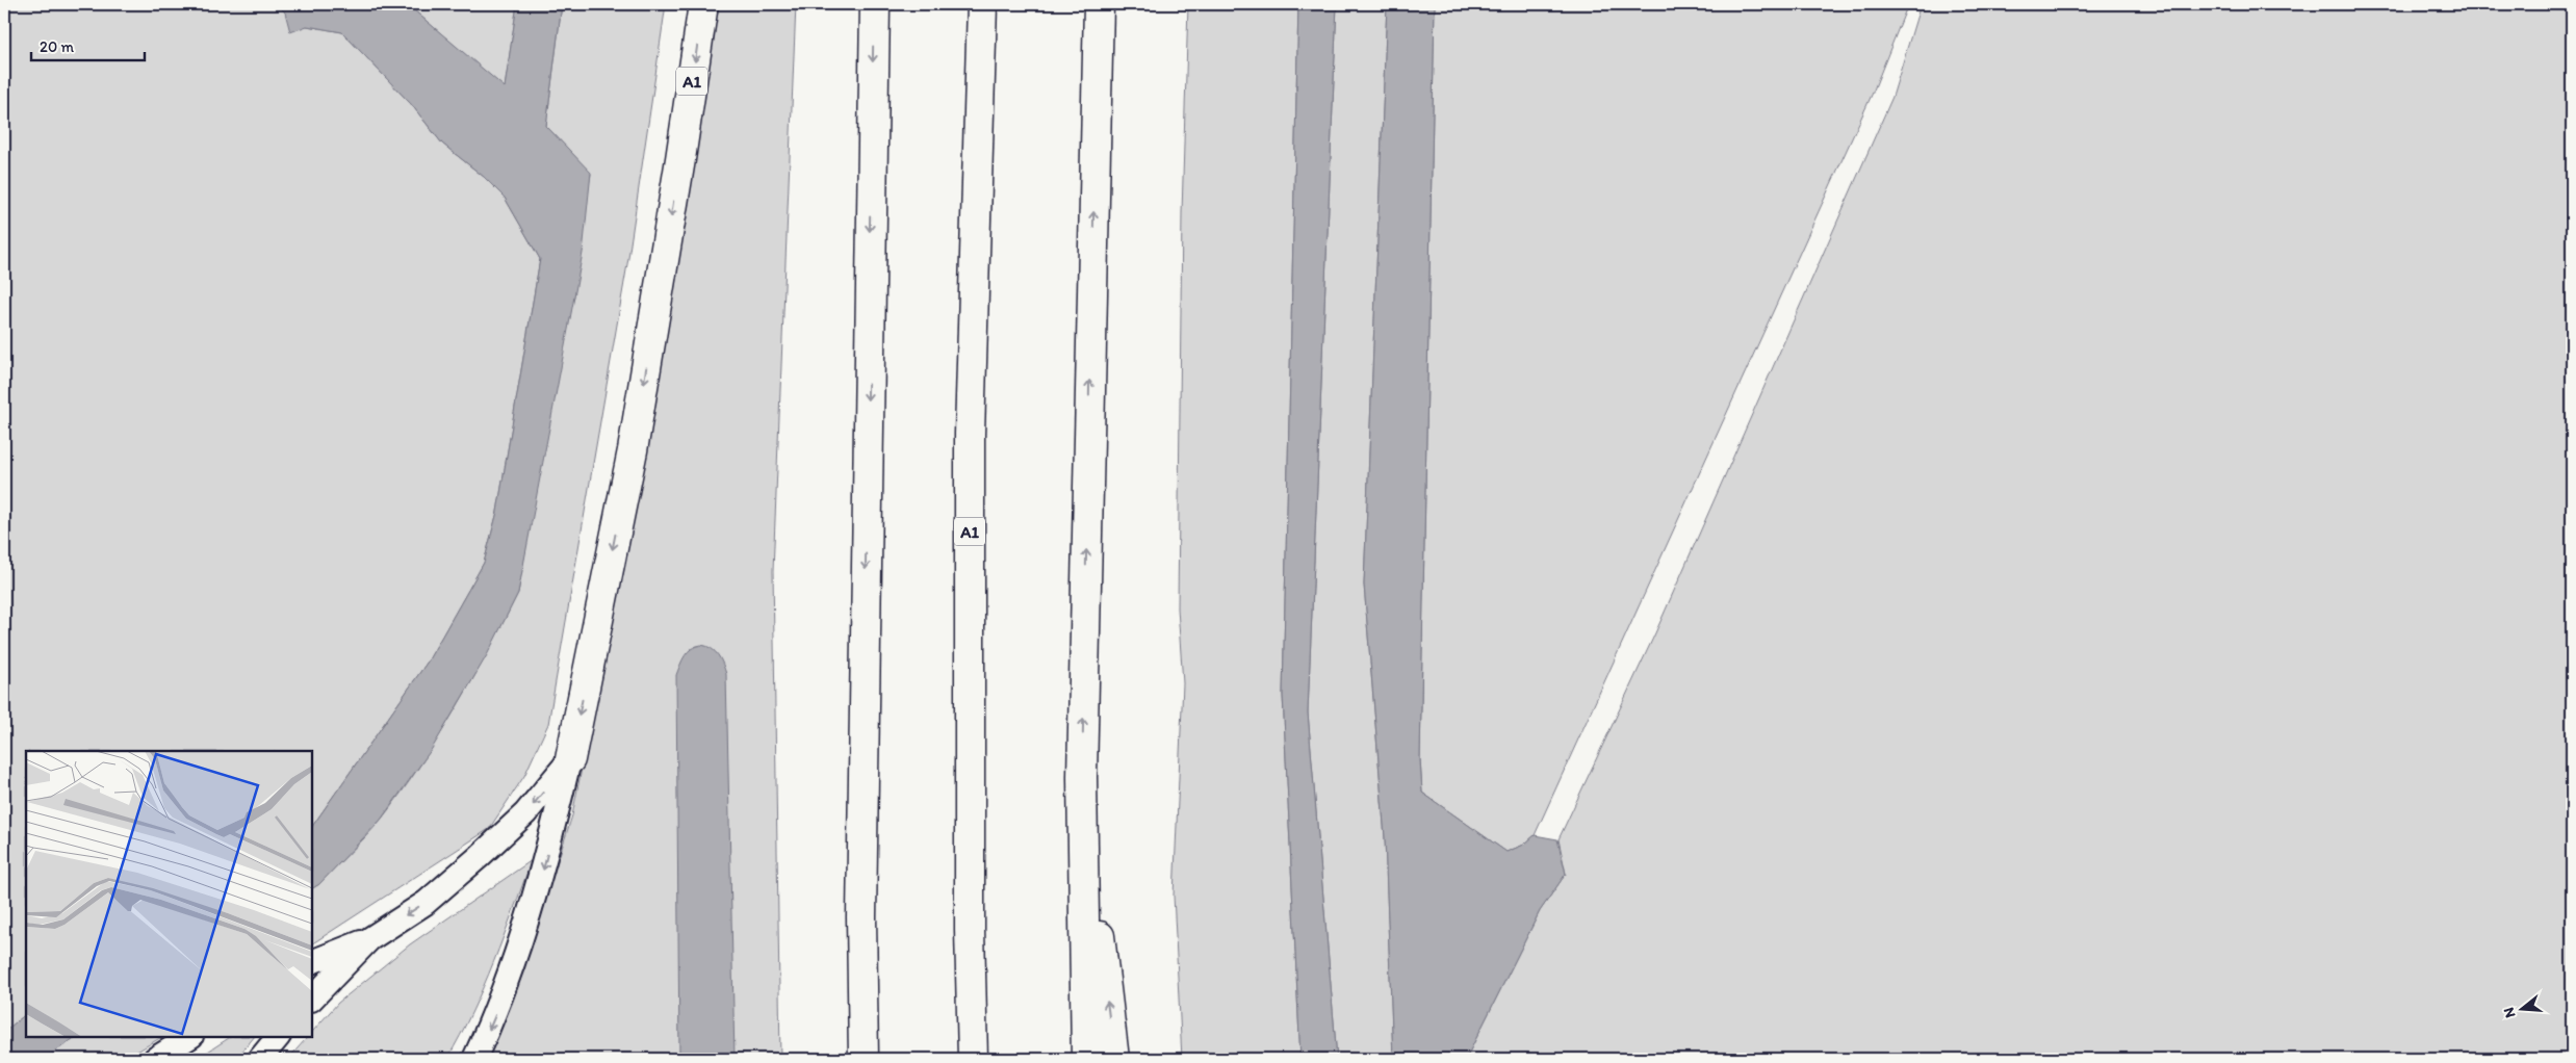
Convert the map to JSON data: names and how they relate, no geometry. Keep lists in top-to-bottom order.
{
  "streets": {
    "highway": ["A1"]
  },
  "scale_bar": "20 m",
  "north": "left"
}
